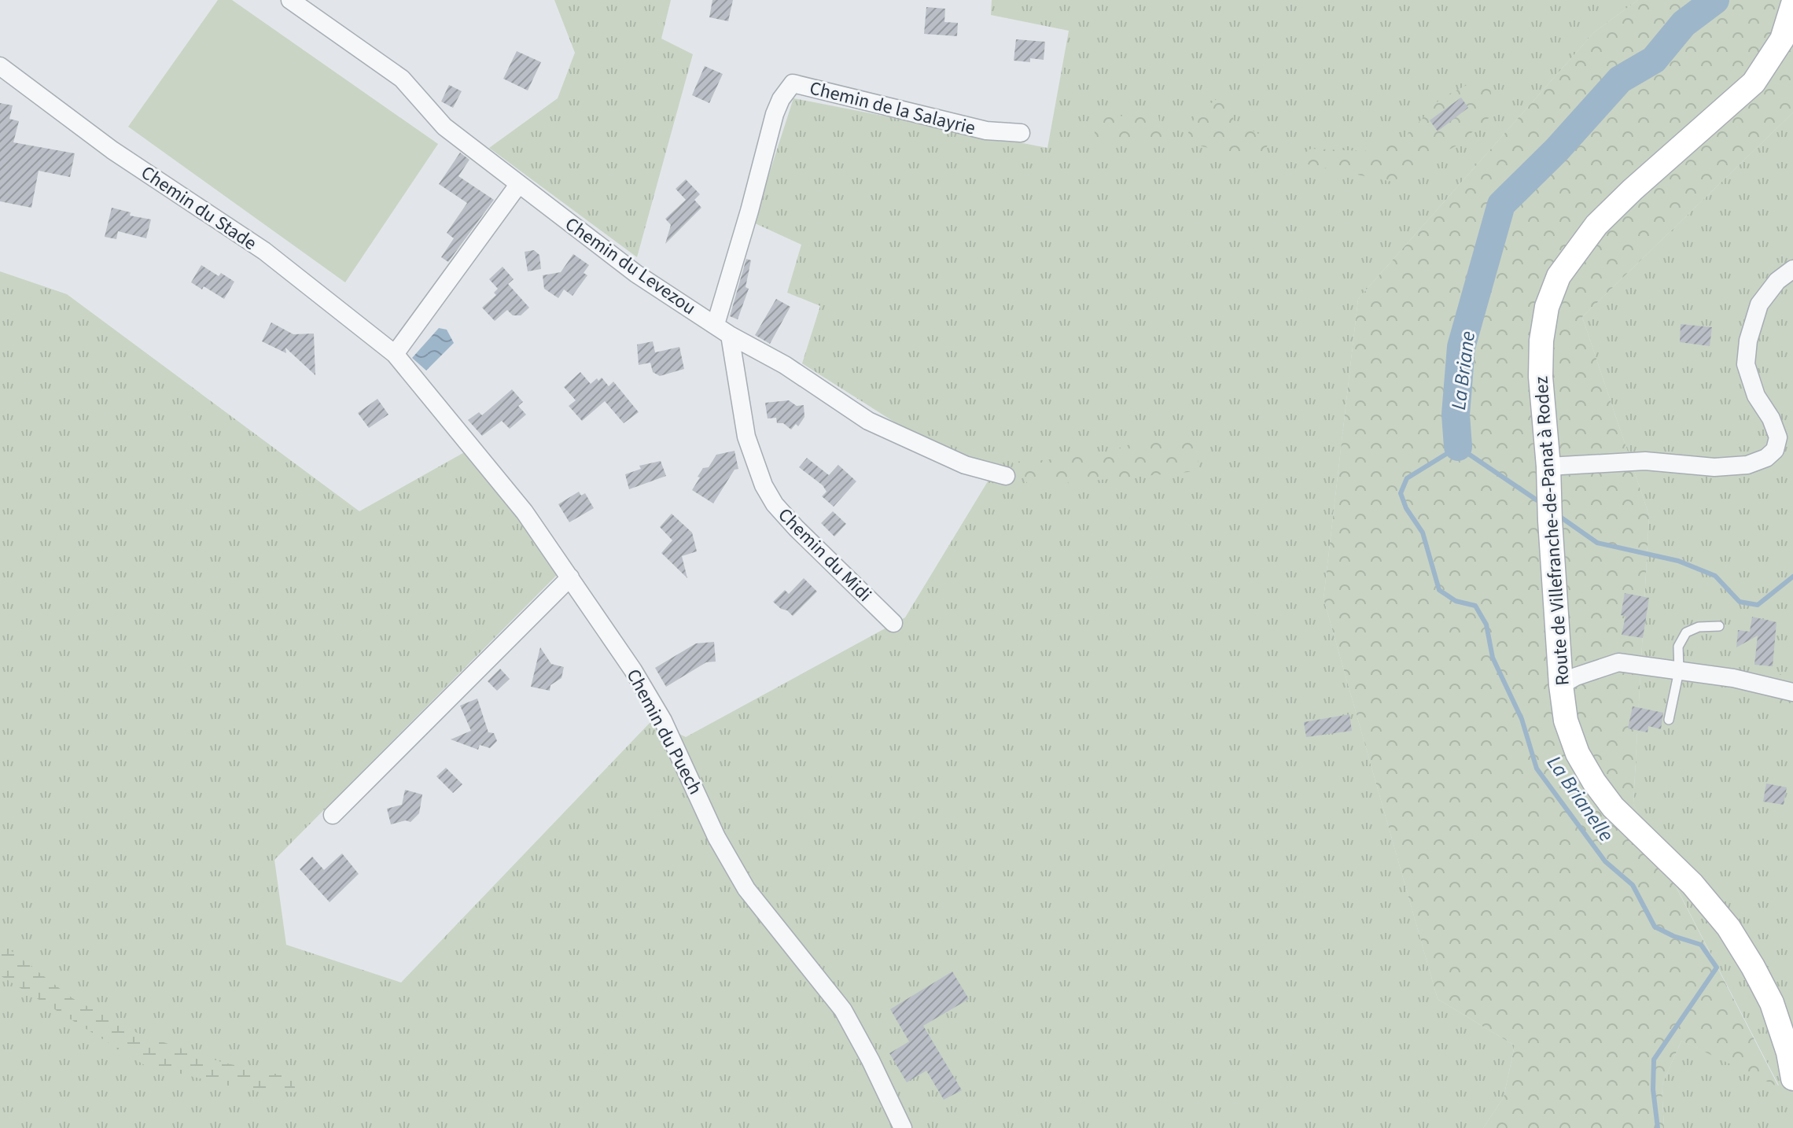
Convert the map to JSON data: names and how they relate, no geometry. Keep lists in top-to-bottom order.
{
  "streets": {
    "main road": ["Route de Villefranche-de-Panat à Rodez"],
    "street": [
      "Chemin de la Salayrie",
      "Chemin du Stade",
      "Chemin du Levezou",
      "Chemin du Midi",
      "Chemin du Puech"
    ]
  },
  "crossings": [
    ["Chemin de la Salayrie", "Chemin du Levezou"],
    ["Chemin du Stade", "Chemin du Puech"],
    ["Chemin du Levezou", "Chemin du Midi"]
  ],
  "water": ["La Briane", "La Brianelle"]
}
